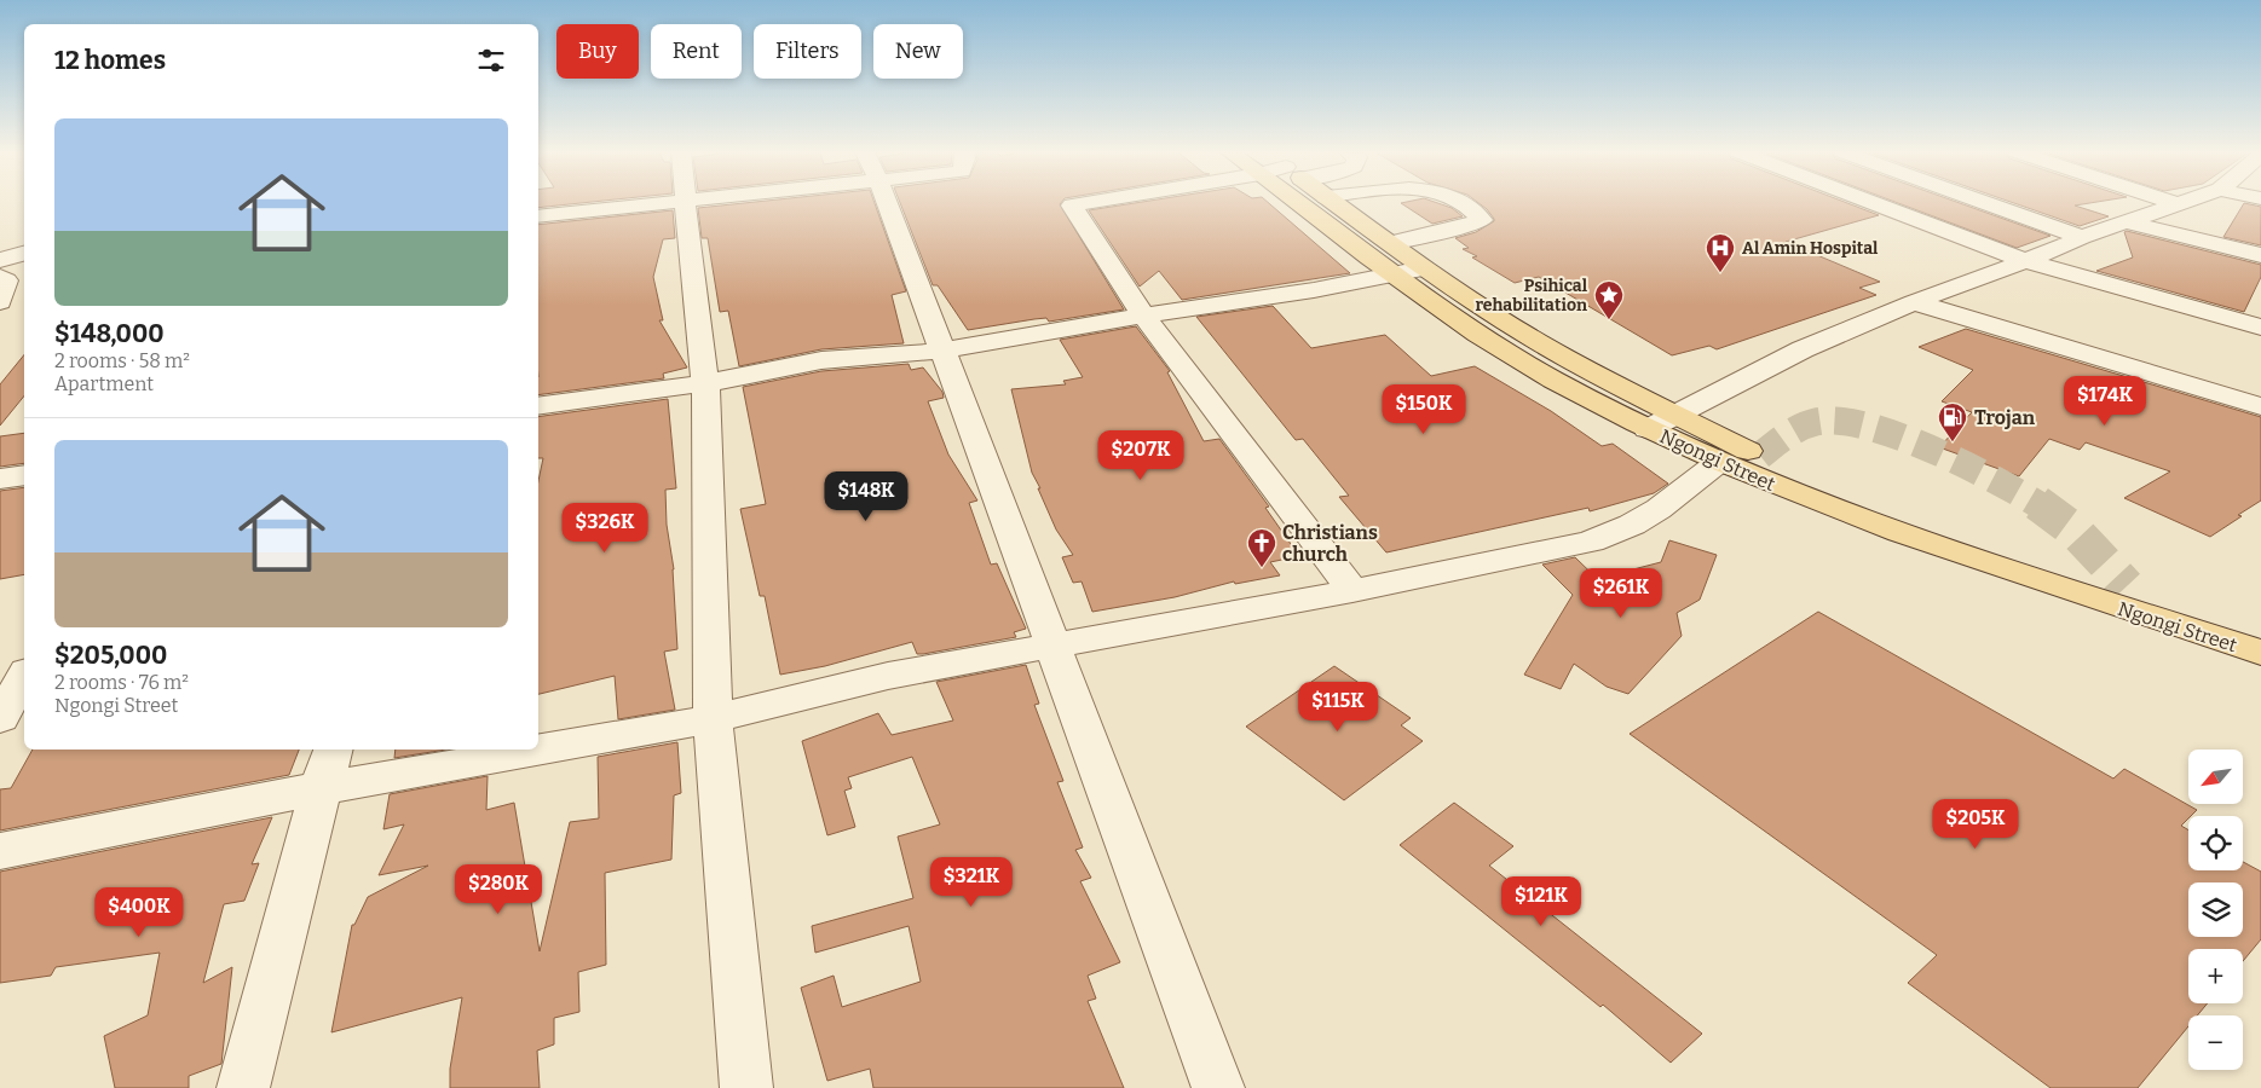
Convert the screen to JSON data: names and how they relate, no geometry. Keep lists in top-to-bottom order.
{
  "streets": {
    "main road": ["Ngongi Street"]
  },
  "places": {
    "hospital": ["Al Amin Hospital"],
    "place": ["Psihical rehabilitation"],
    "fuel station": ["Trojan"],
    "church": ["Christians church"]
  },
  "north": "bottom left",
  "page": {
    "chip": [
      "Buy",
      "Rent",
      "Filters",
      "New"
    ],
    "heading": "12 homes",
    "list": [
      {
        "name": "$148,000",
        "note": "2 rooms · 58 m² · Apartment"
      },
      {
        "name": "$205,000",
        "note": "2 rooms · 76 m² · Ngongi Street"
      }
    ],
    "price": [
      "$174K",
      "$150K",
      "$207K",
      "$148K",
      "$326K",
      "$261K",
      "$115K",
      "$205K",
      "$321K",
      "$280K",
      "$121K",
      "$400K"
    ],
    "map_buttons": ["+", "−"]
  }
}
